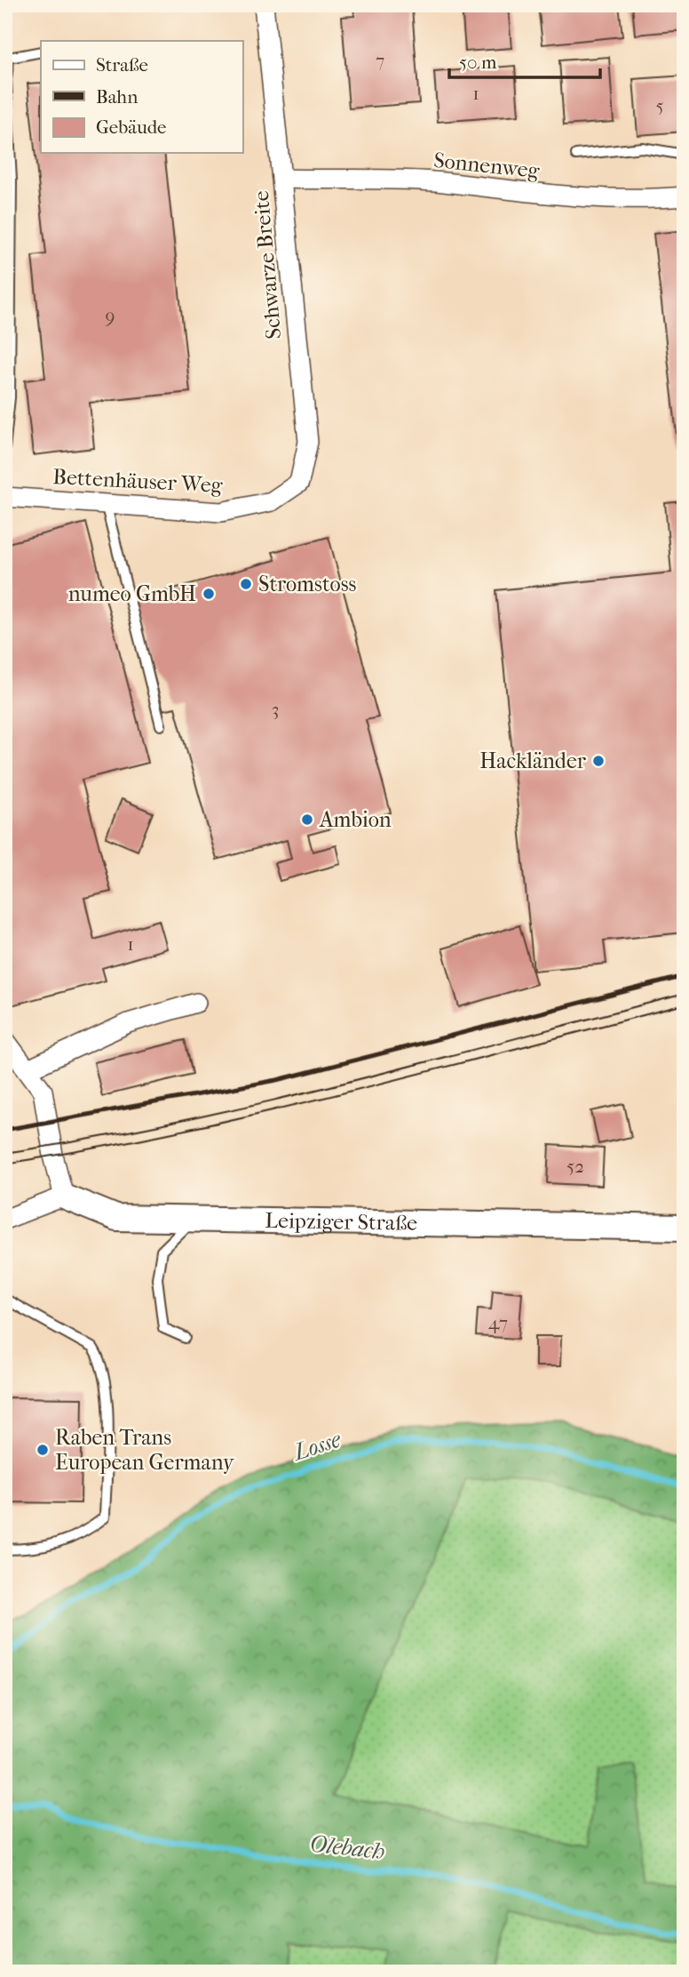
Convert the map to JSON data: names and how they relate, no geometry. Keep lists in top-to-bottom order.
{
  "streets": {
    "street": [
      "Sonnenweg",
      "Schwarze Breite",
      "Bettenhäuser Weg",
      "Leipziger Straße"
    ]
  },
  "crossings": [
    ["Sonnenweg", "Schwarze Breite"],
    ["Schwarze Breite", "Bettenhäuser Weg"]
  ],
  "water": ["Losse", "Olebach"],
  "places": [
    "Stromstoss",
    "numeo GmbH",
    "Hackländer",
    "Ambion",
    "Raben Trans European Germany"
  ],
  "house_numbers": [
    "7",
    "1",
    "5",
    "9",
    "3",
    "1",
    "52",
    "47"
  ],
  "legend": ["Straße", "Bahn", "Gebäude"],
  "scale_bar": "50 m"
}
